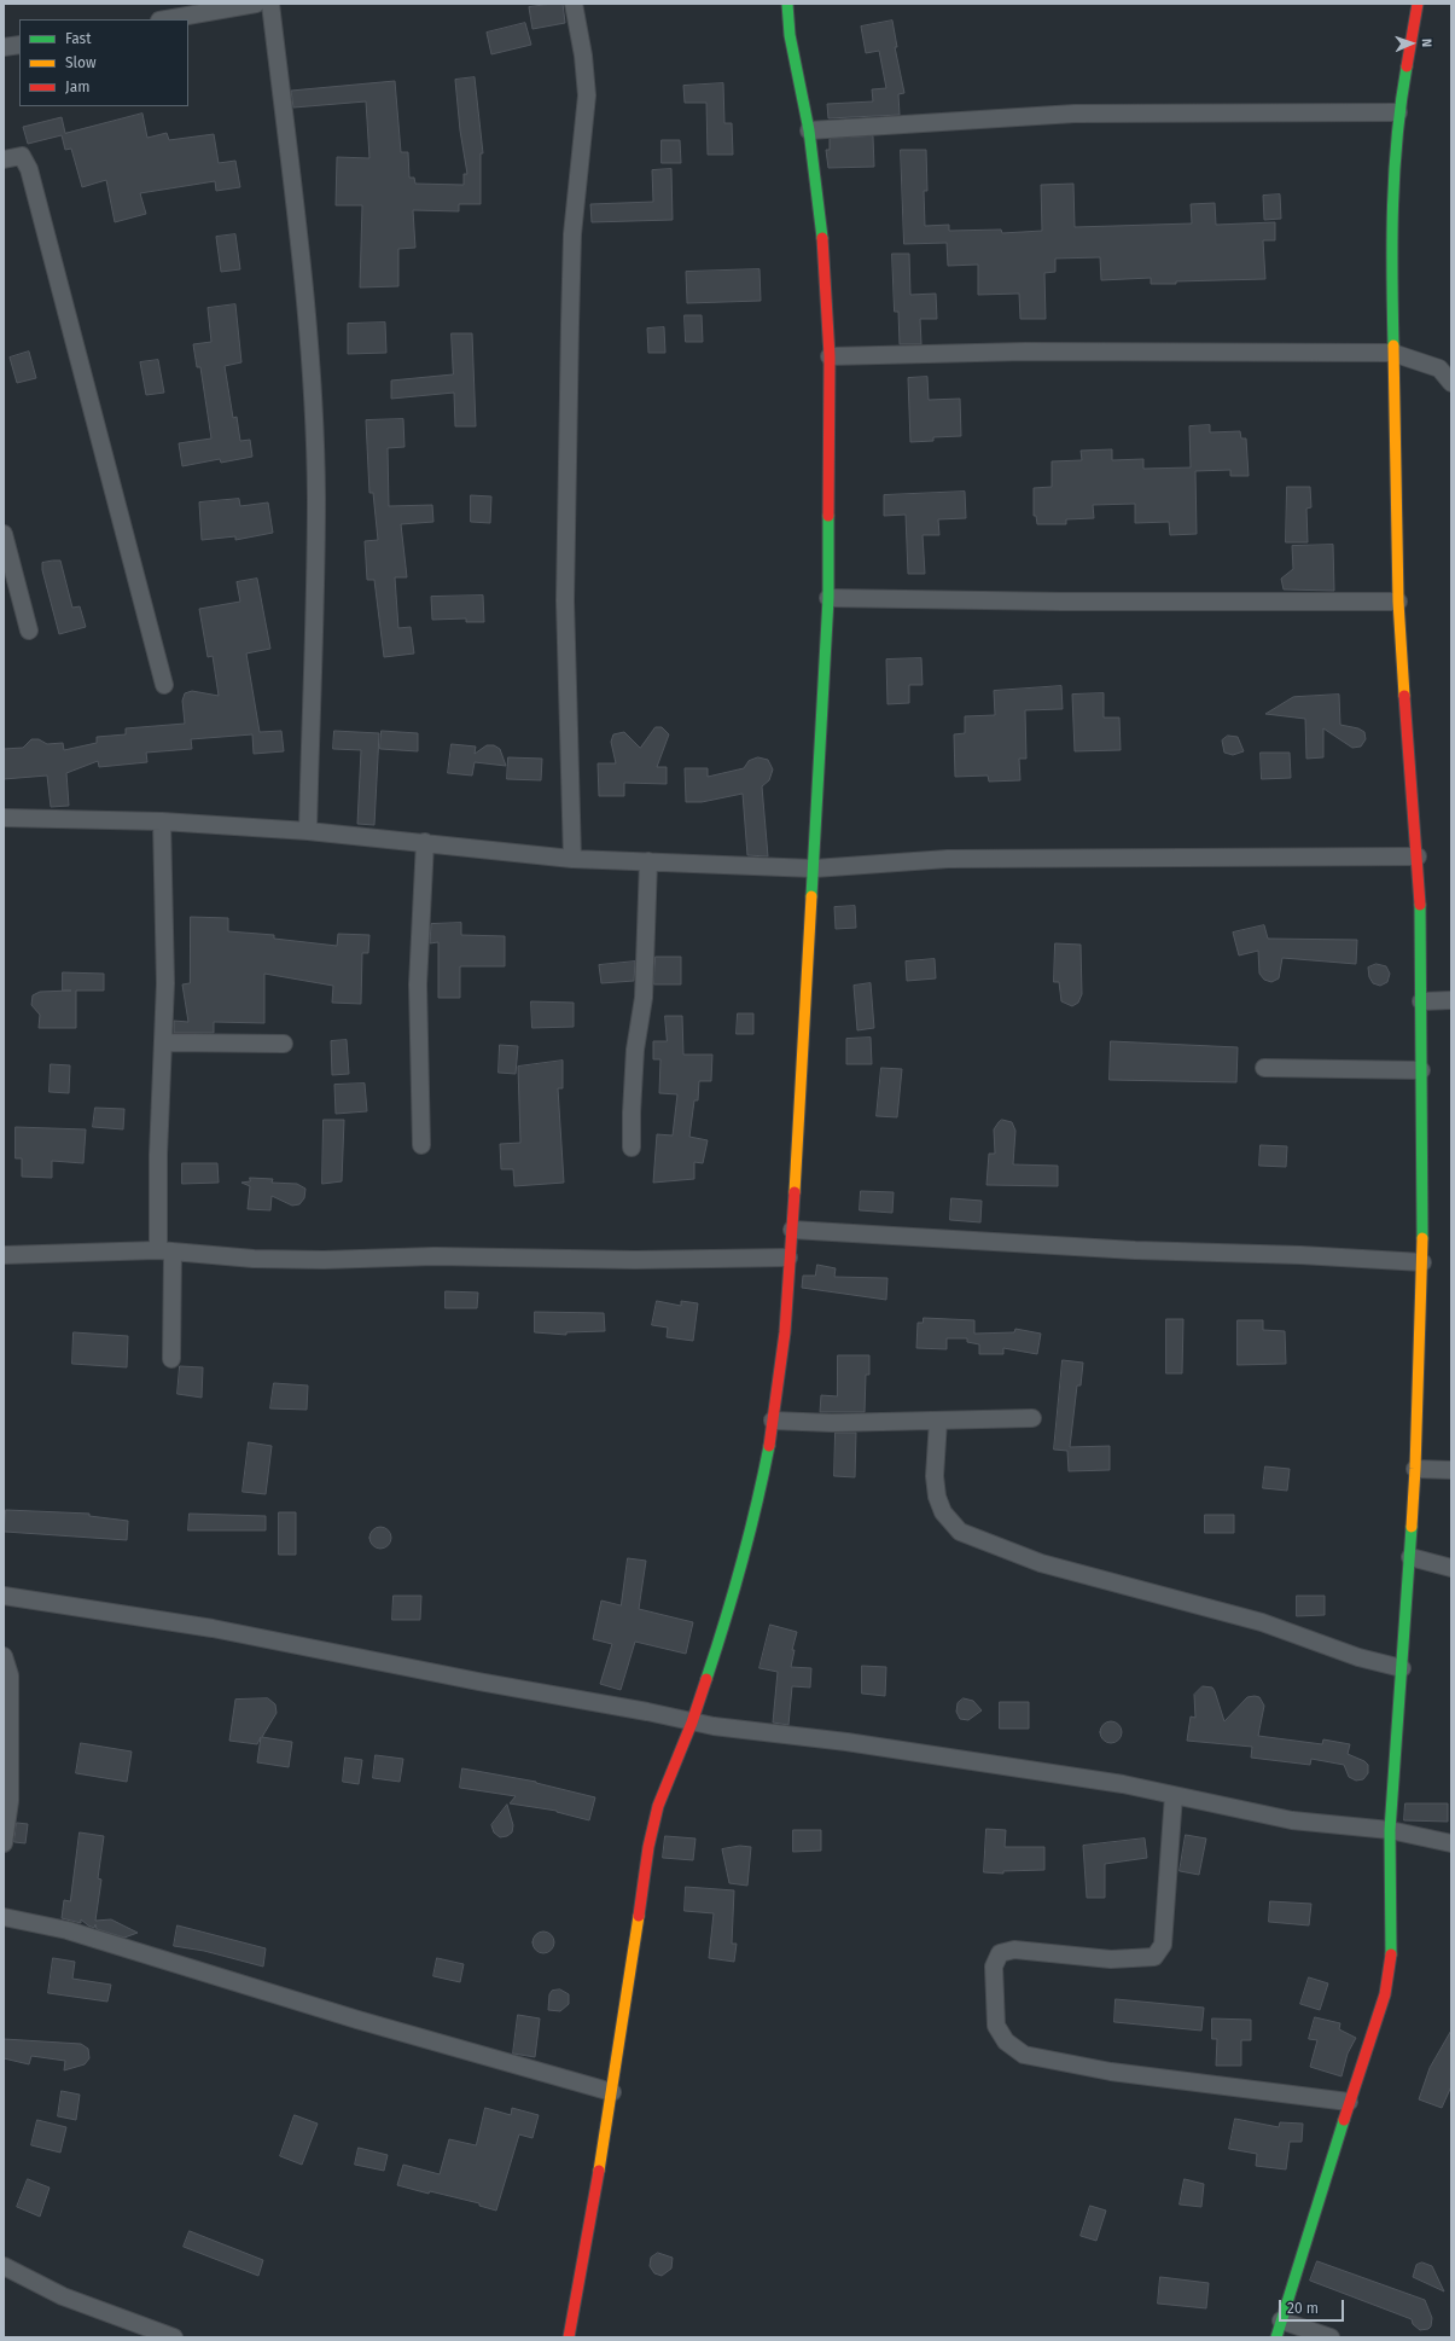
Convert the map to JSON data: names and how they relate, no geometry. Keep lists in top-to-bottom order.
{
  "legend": ["Fast", "Slow", "Jam"],
  "scale_bar": "20 m",
  "north": "right"
}
